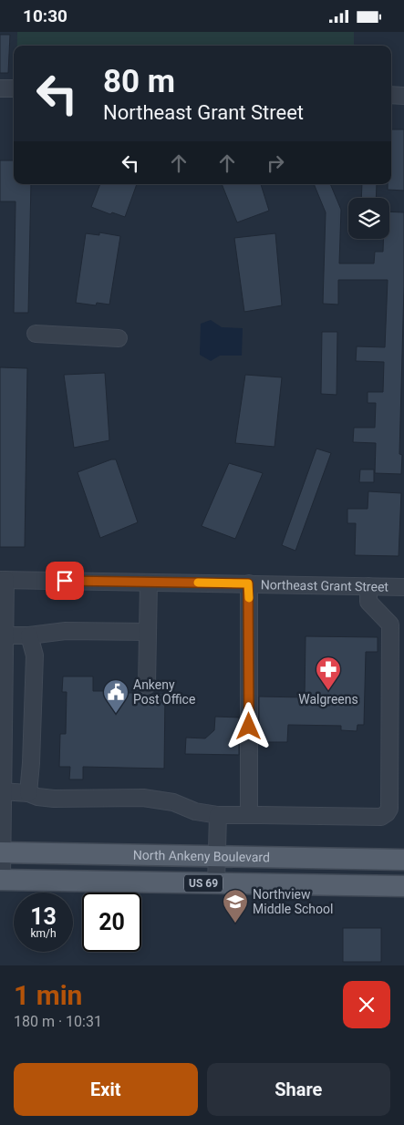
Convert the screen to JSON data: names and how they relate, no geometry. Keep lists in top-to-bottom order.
{
  "streets": {
    "main road": ["North Ankeny Boulevard", "US 69"],
    "street": ["Northeast Grant Street"]
  },
  "places": {
    "pharmacy": ["Walgreens"],
    "public building": ["Ankeny Post Office"],
    "school or university": ["Northview Middle School"]
  },
  "page": {
    "status": "10:30",
    "turn": ["80 m", "Northeast Grant Street"],
    "speed": "13 km/h",
    "limit": "20",
    "heading": ["1 min", "180 m · 10:31"],
    "buttons": ["Exit", "Share"]
  }
}
